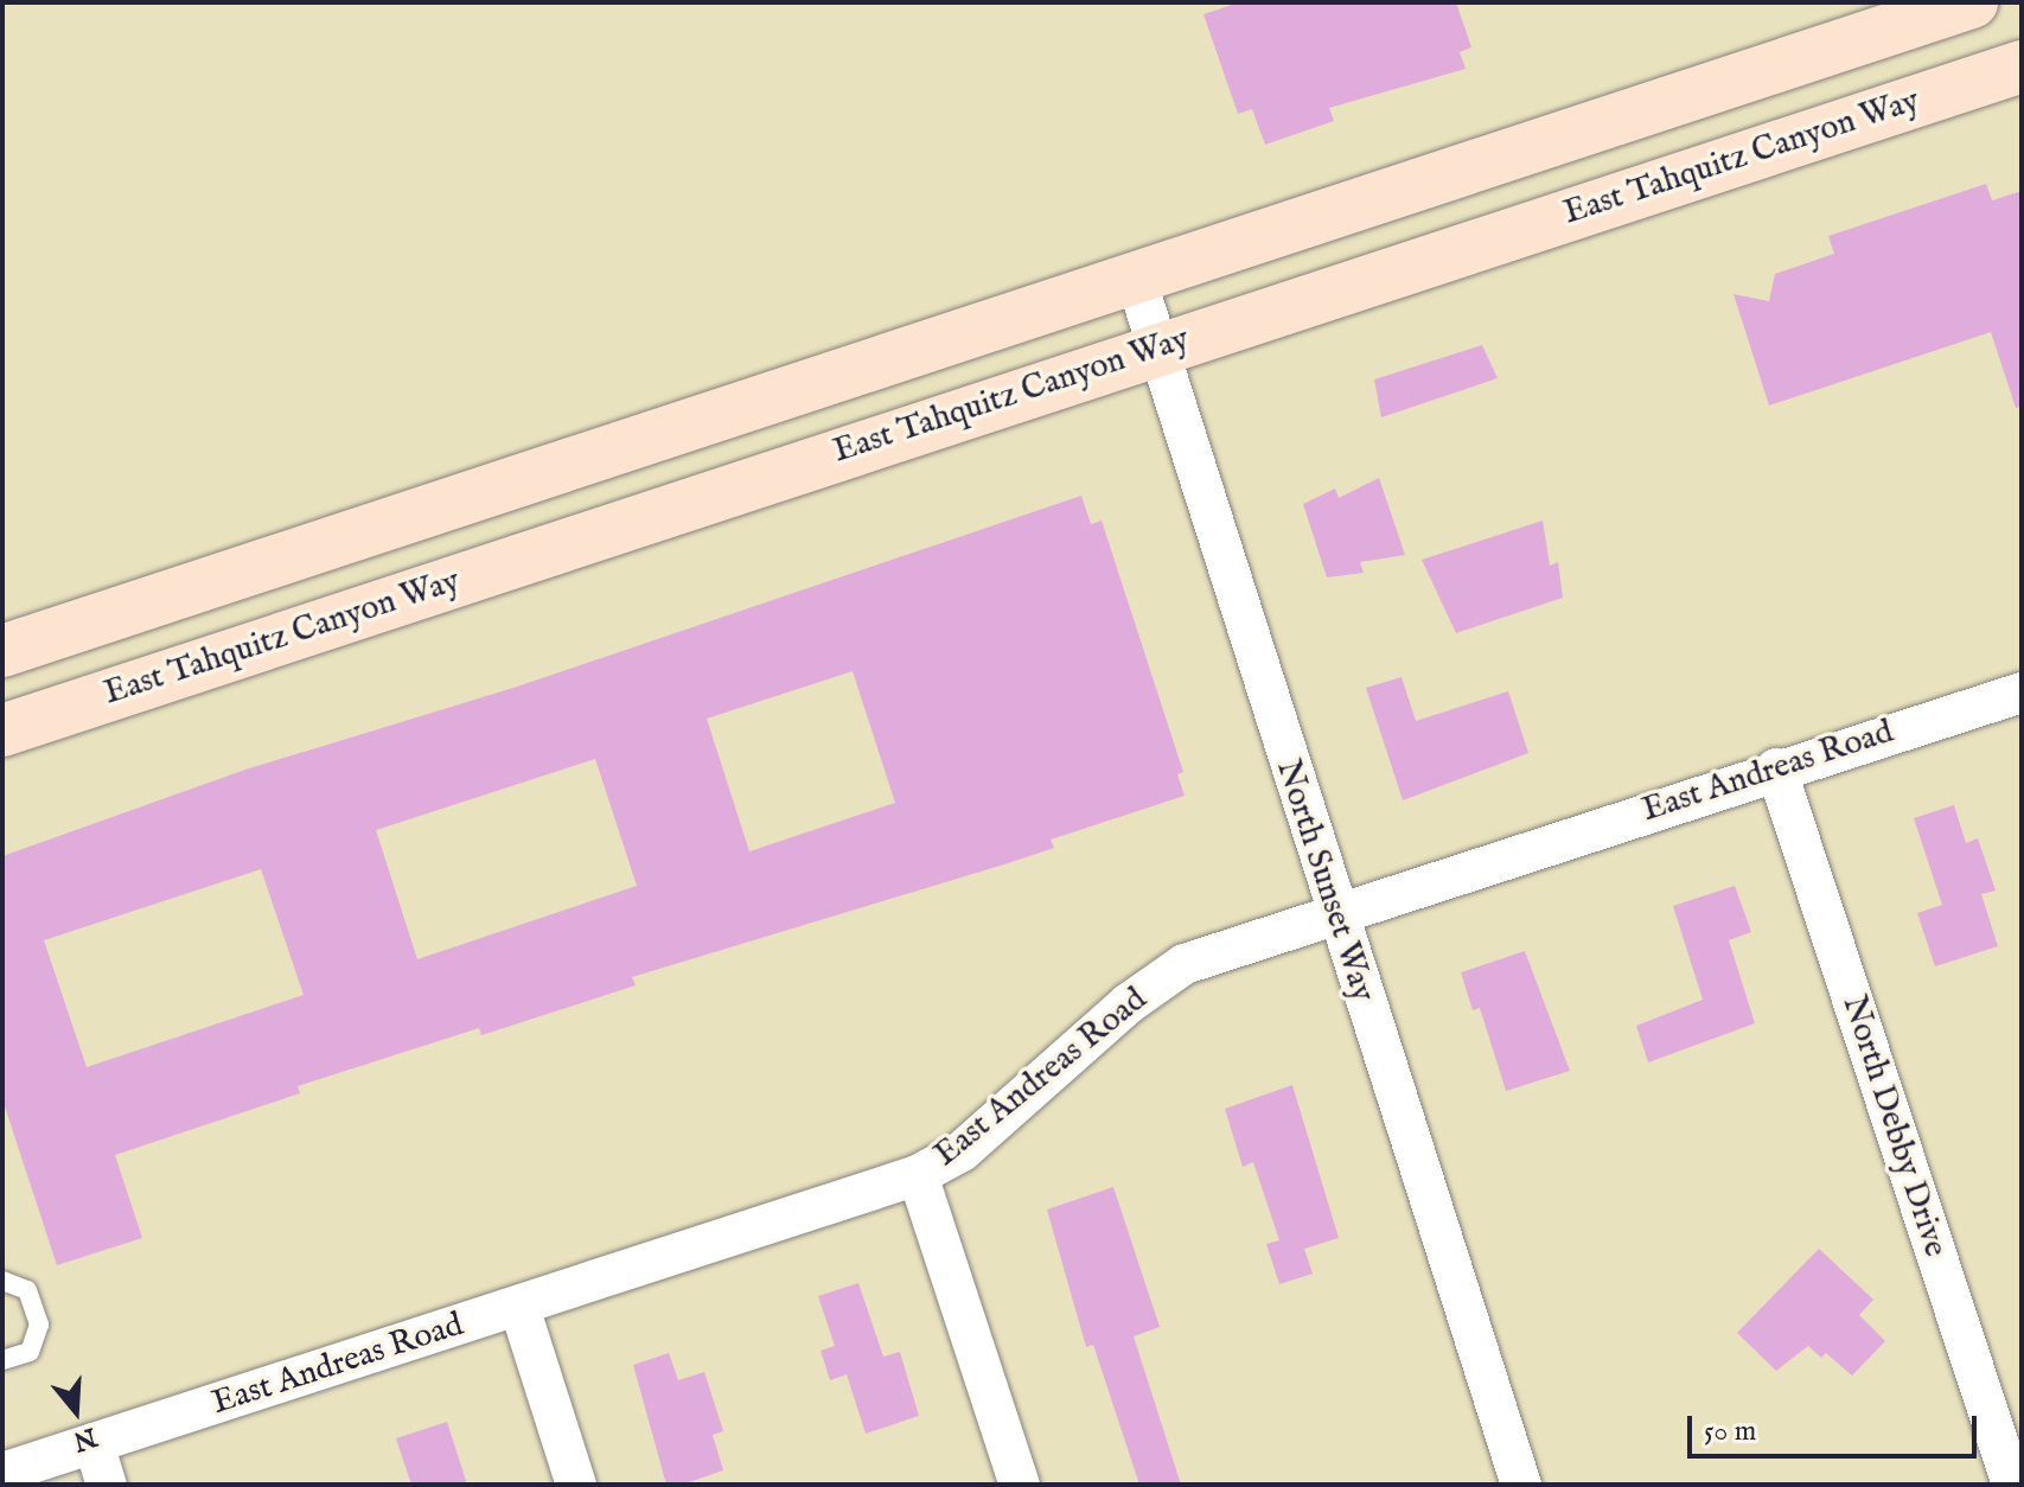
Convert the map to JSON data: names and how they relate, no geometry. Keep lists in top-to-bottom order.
{
  "streets": {
    "main road": ["East Tahquitz Canyon Way"],
    "street": ["East Andreas Road", "North Sunset Way", "North Debby Drive"]
  },
  "crossings": [
    ["East Tahquitz Canyon Way", "North Sunset Way"],
    ["East Andreas Road", "North Sunset Way"],
    ["East Andreas Road", "North Debby Drive"]
  ],
  "scale_bar": "50 m",
  "north": "bottom"
}
